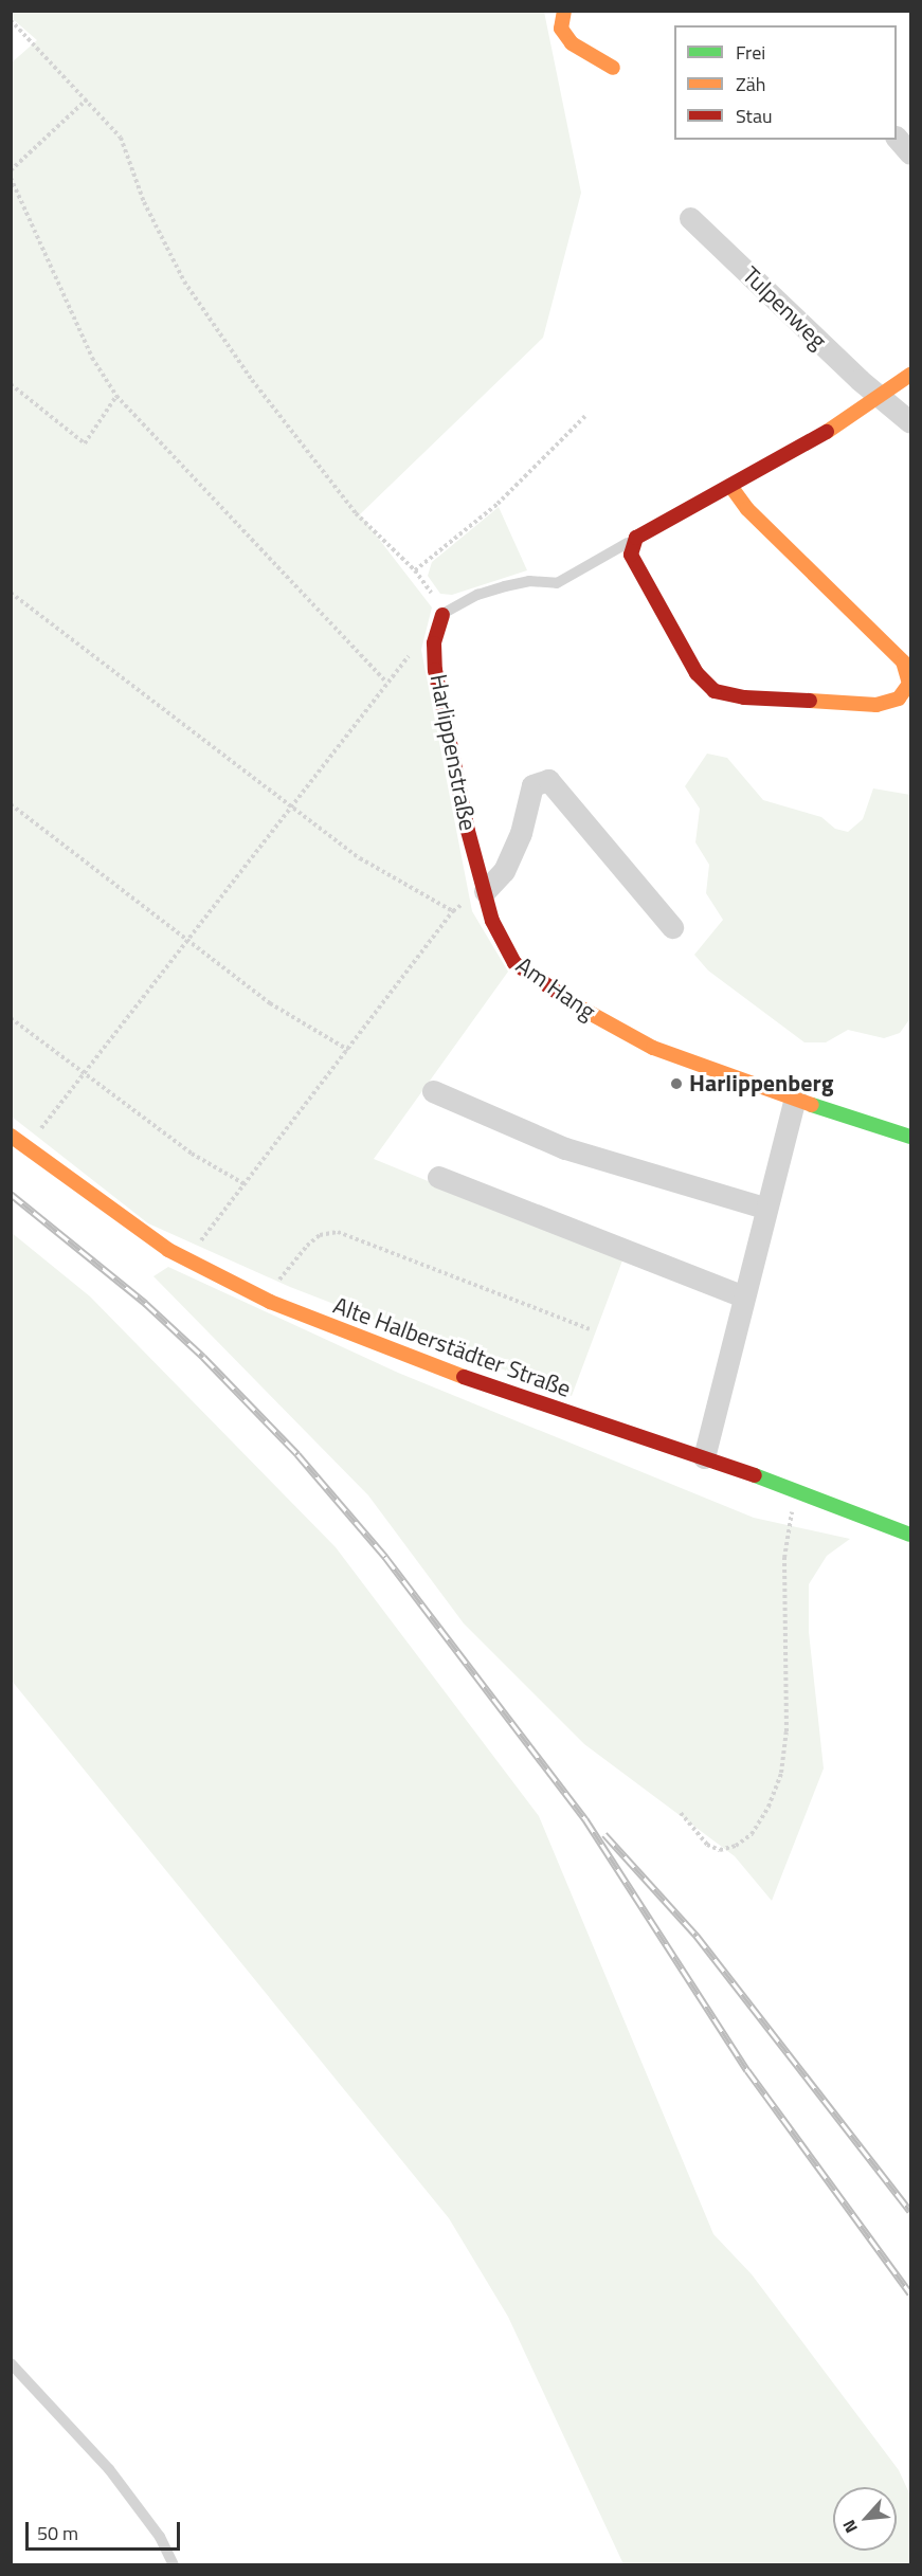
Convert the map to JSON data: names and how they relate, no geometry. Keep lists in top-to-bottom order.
{
  "streets": {
    "street": [
      "Tulpenweg",
      "Harlippenstraße",
      "Am Hang",
      "Alte Halberstädter Straße"
    ]
  },
  "crossings": [
    ["Harlippenstraße", "Am Hang"]
  ],
  "places": ["Harlippenberg"],
  "legend": ["Frei", "Zäh", "Stau"],
  "scale_bar": "50 m",
  "north": "bottom left"
}
